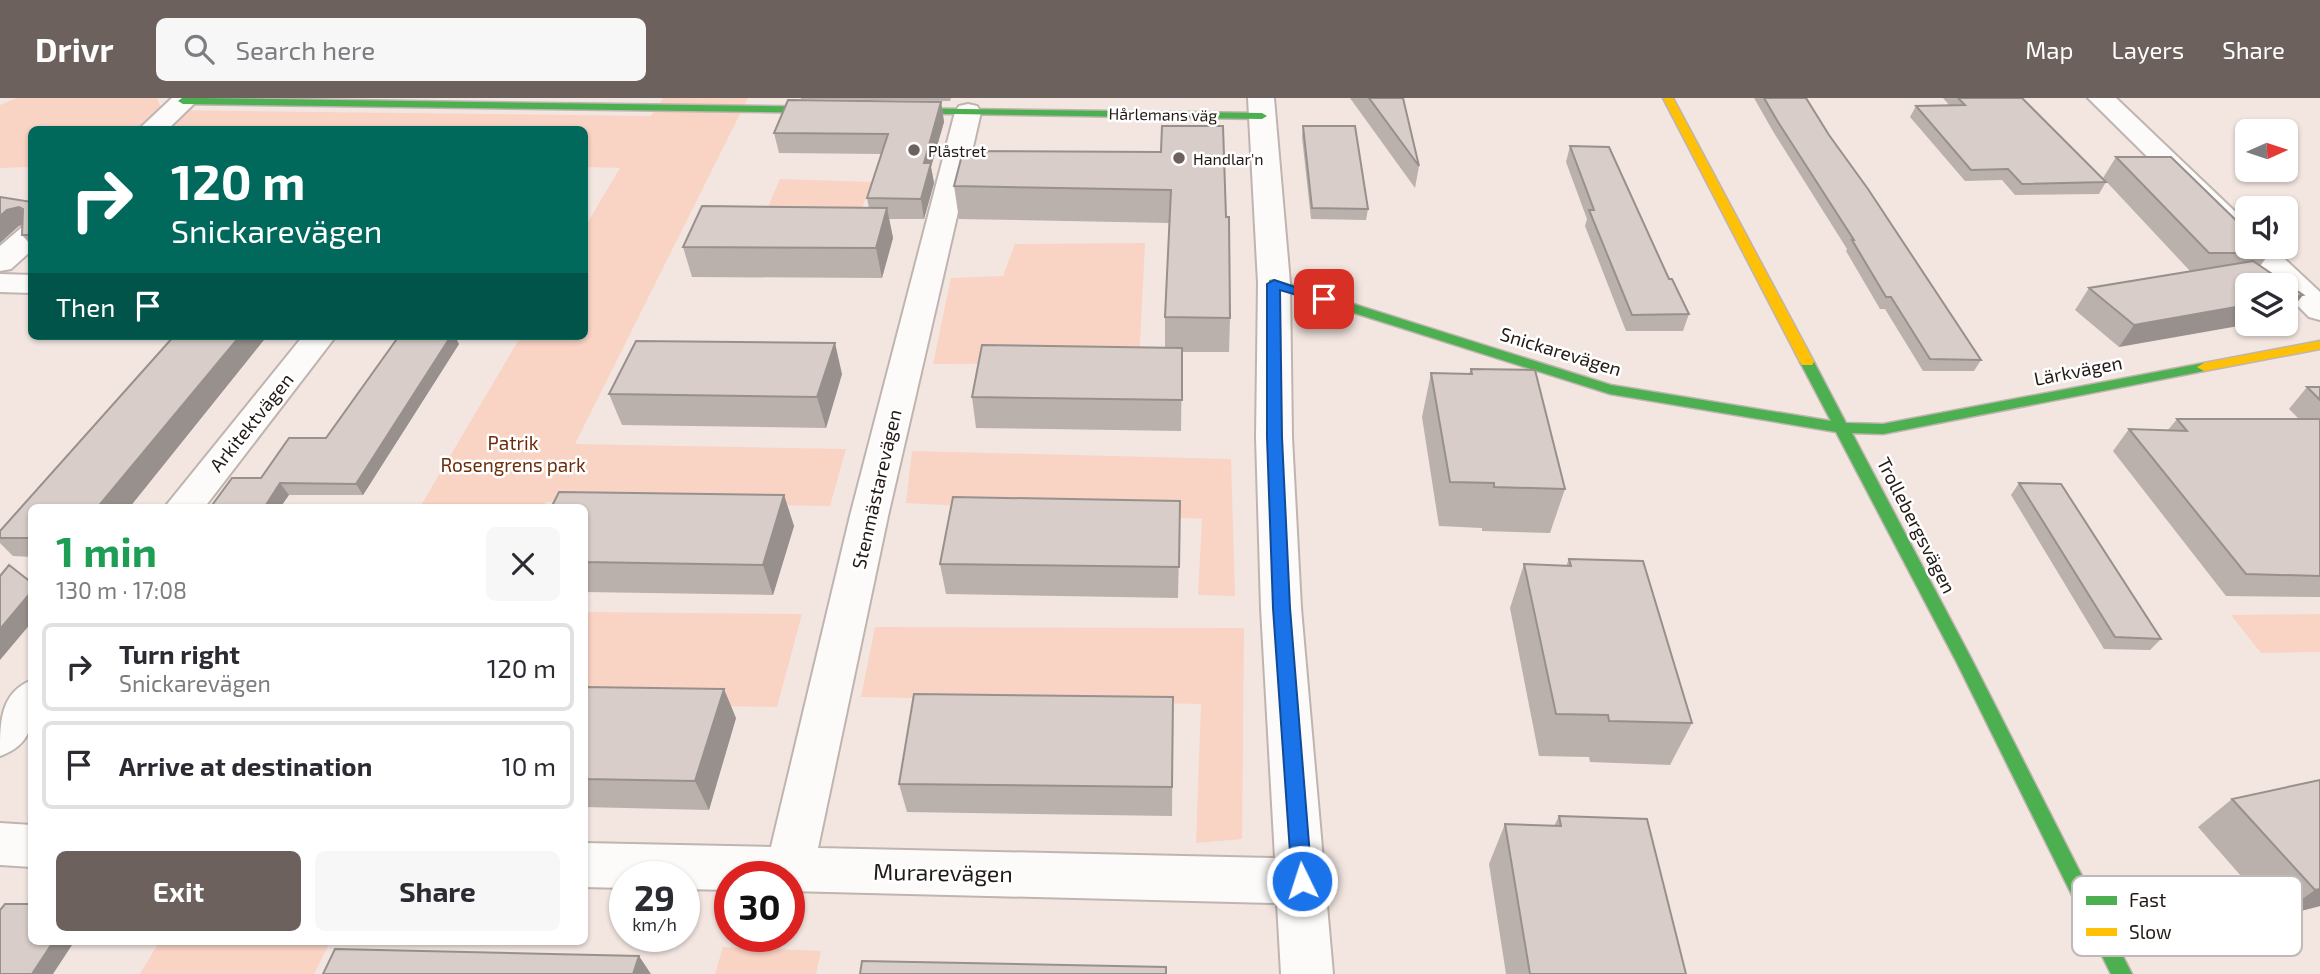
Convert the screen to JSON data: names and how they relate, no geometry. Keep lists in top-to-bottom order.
{
  "streets": {
    "street": [
      "Hårlemans väg",
      "Snickarevägen",
      "Lärkvägen",
      "Arkitektvägen",
      "Stenmästarevägen",
      "Trollebergsvägen",
      "Murarevägen"
    ]
  },
  "crossings": [
    ["Hårlemans väg", "Stenmästarevägen"],
    ["Snickarevägen", "Lärkvägen"],
    ["Snickarevägen", "Trollebergsvägen"],
    ["Lärkvägen", "Trollebergsvägen"]
  ],
  "parks": ["Patrik Rosengrens park"],
  "places": ["Plåstret", "Handlar'n"],
  "legend": ["Fast", "Slow"],
  "north": "right",
  "page": {
    "header": "Drivr",
    "search": "Search here",
    "nav": ["Map", "Layers", "Share"],
    "turn": ["120 m", "Snickarevägen"],
    "then": "Then",
    "heading": ["1 min", "130 m · 17:08"],
    "list": [
      {
        "name": "Turn right",
        "note": "Snickarevägen",
        "value": "120 m"
      },
      {
        "name": "Arrive at destination",
        "value": "10 m"
      }
    ],
    "buttons": ["Exit", "Share"],
    "speed": "29 km/h",
    "limit": "30"
  }
}
